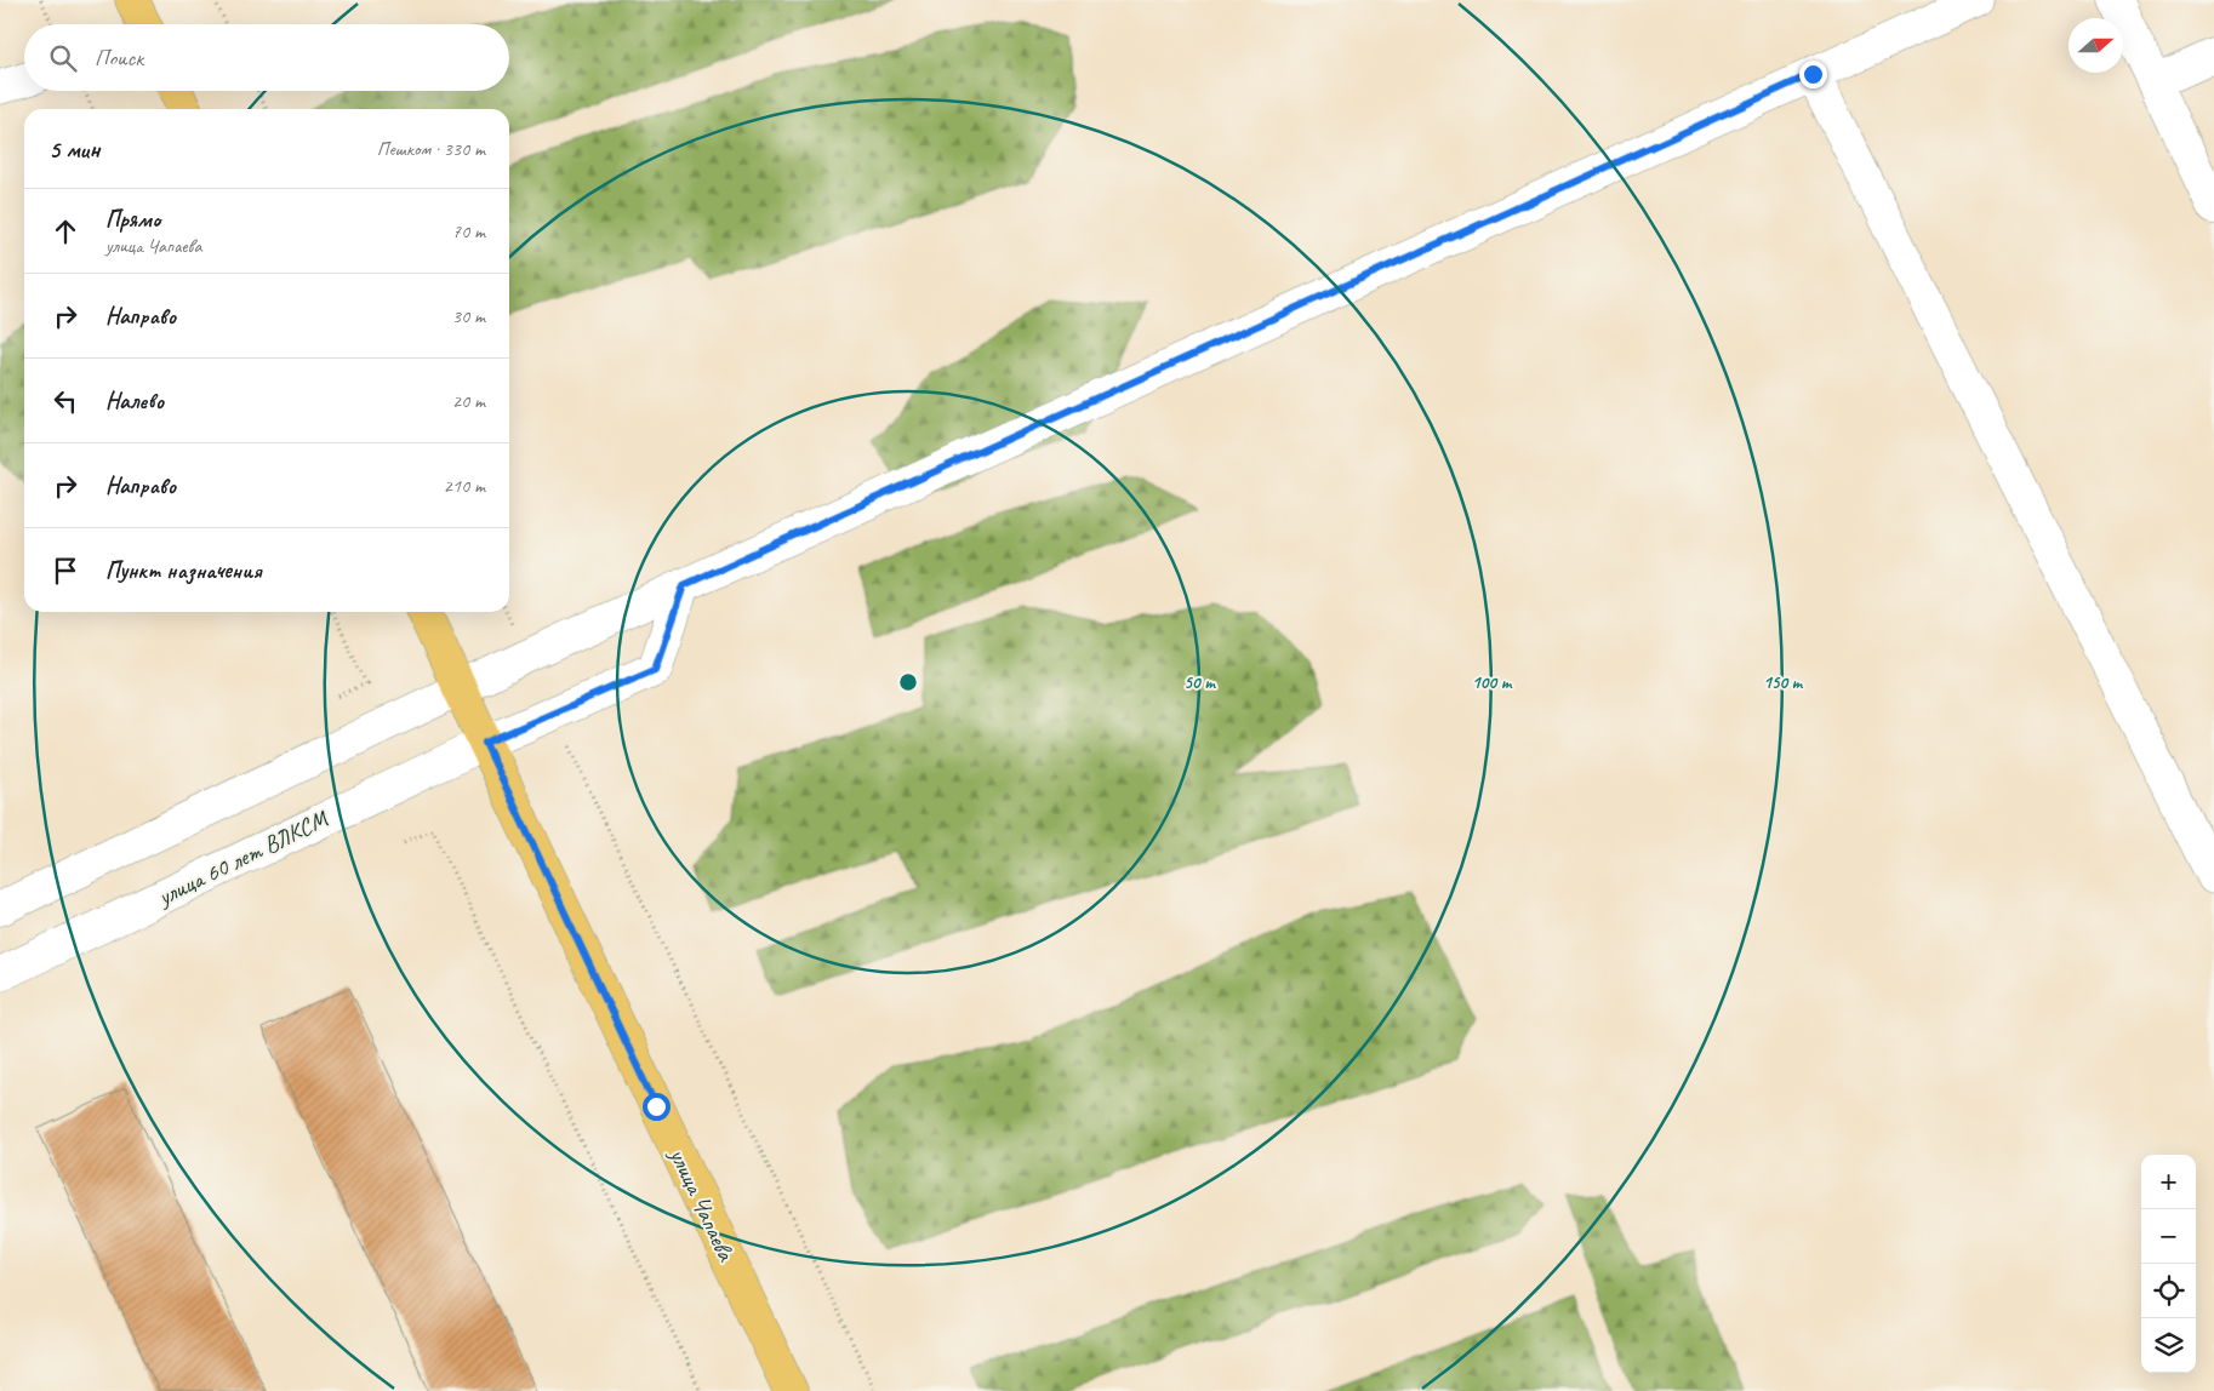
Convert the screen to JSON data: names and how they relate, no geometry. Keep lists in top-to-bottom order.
{
  "streets": {
    "main road": ["улица Чапаева"],
    "street": ["улица 60 лет ВЛКСМ"]
  },
  "crossings": [
    ["улица 60 лет ВЛКСМ", "улица Чапаева"]
  ],
  "north": "right",
  "page": {
    "search": "Поиск",
    "heading": ["5 мин", "Пешком · 330 m"],
    "list": [
      ["Прямо", "улица Чапаева", "70 m"],
      ["Направо", "30 m"],
      ["Налево", "20 m"],
      ["Направо", "210 m"],
      "Пункт назначения"
    ],
    "map_buttons": ["+", "−"]
  },
  "rings": ["50 m", "100 m", "150 m"]
}
